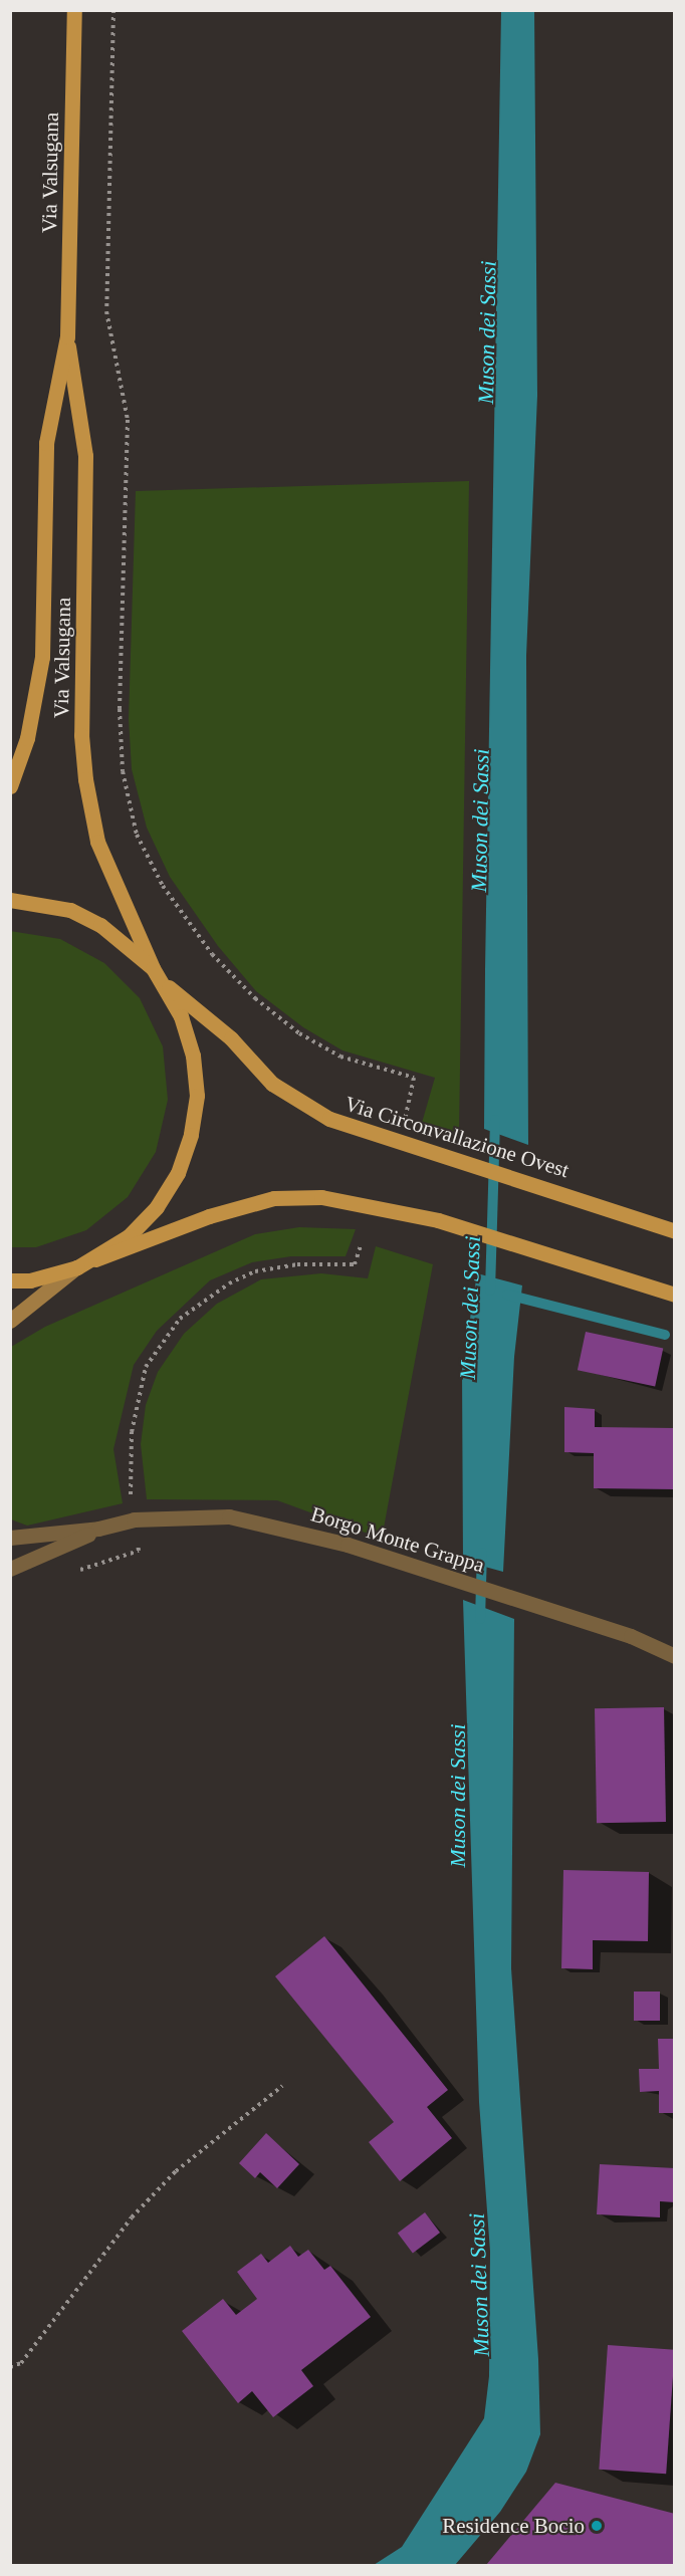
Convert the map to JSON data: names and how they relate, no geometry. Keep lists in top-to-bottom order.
{
  "streets": {
    "main road": ["Via Valsugana", "Via Circonvallazione Ovest"],
    "street": ["Borgo Monte Grappa"]
  },
  "crossings": [
    ["Via Valsugana", "Via Circonvallazione Ovest"]
  ],
  "water": ["Muson dei Sassi"],
  "places": ["Residence Bocio"]
}
